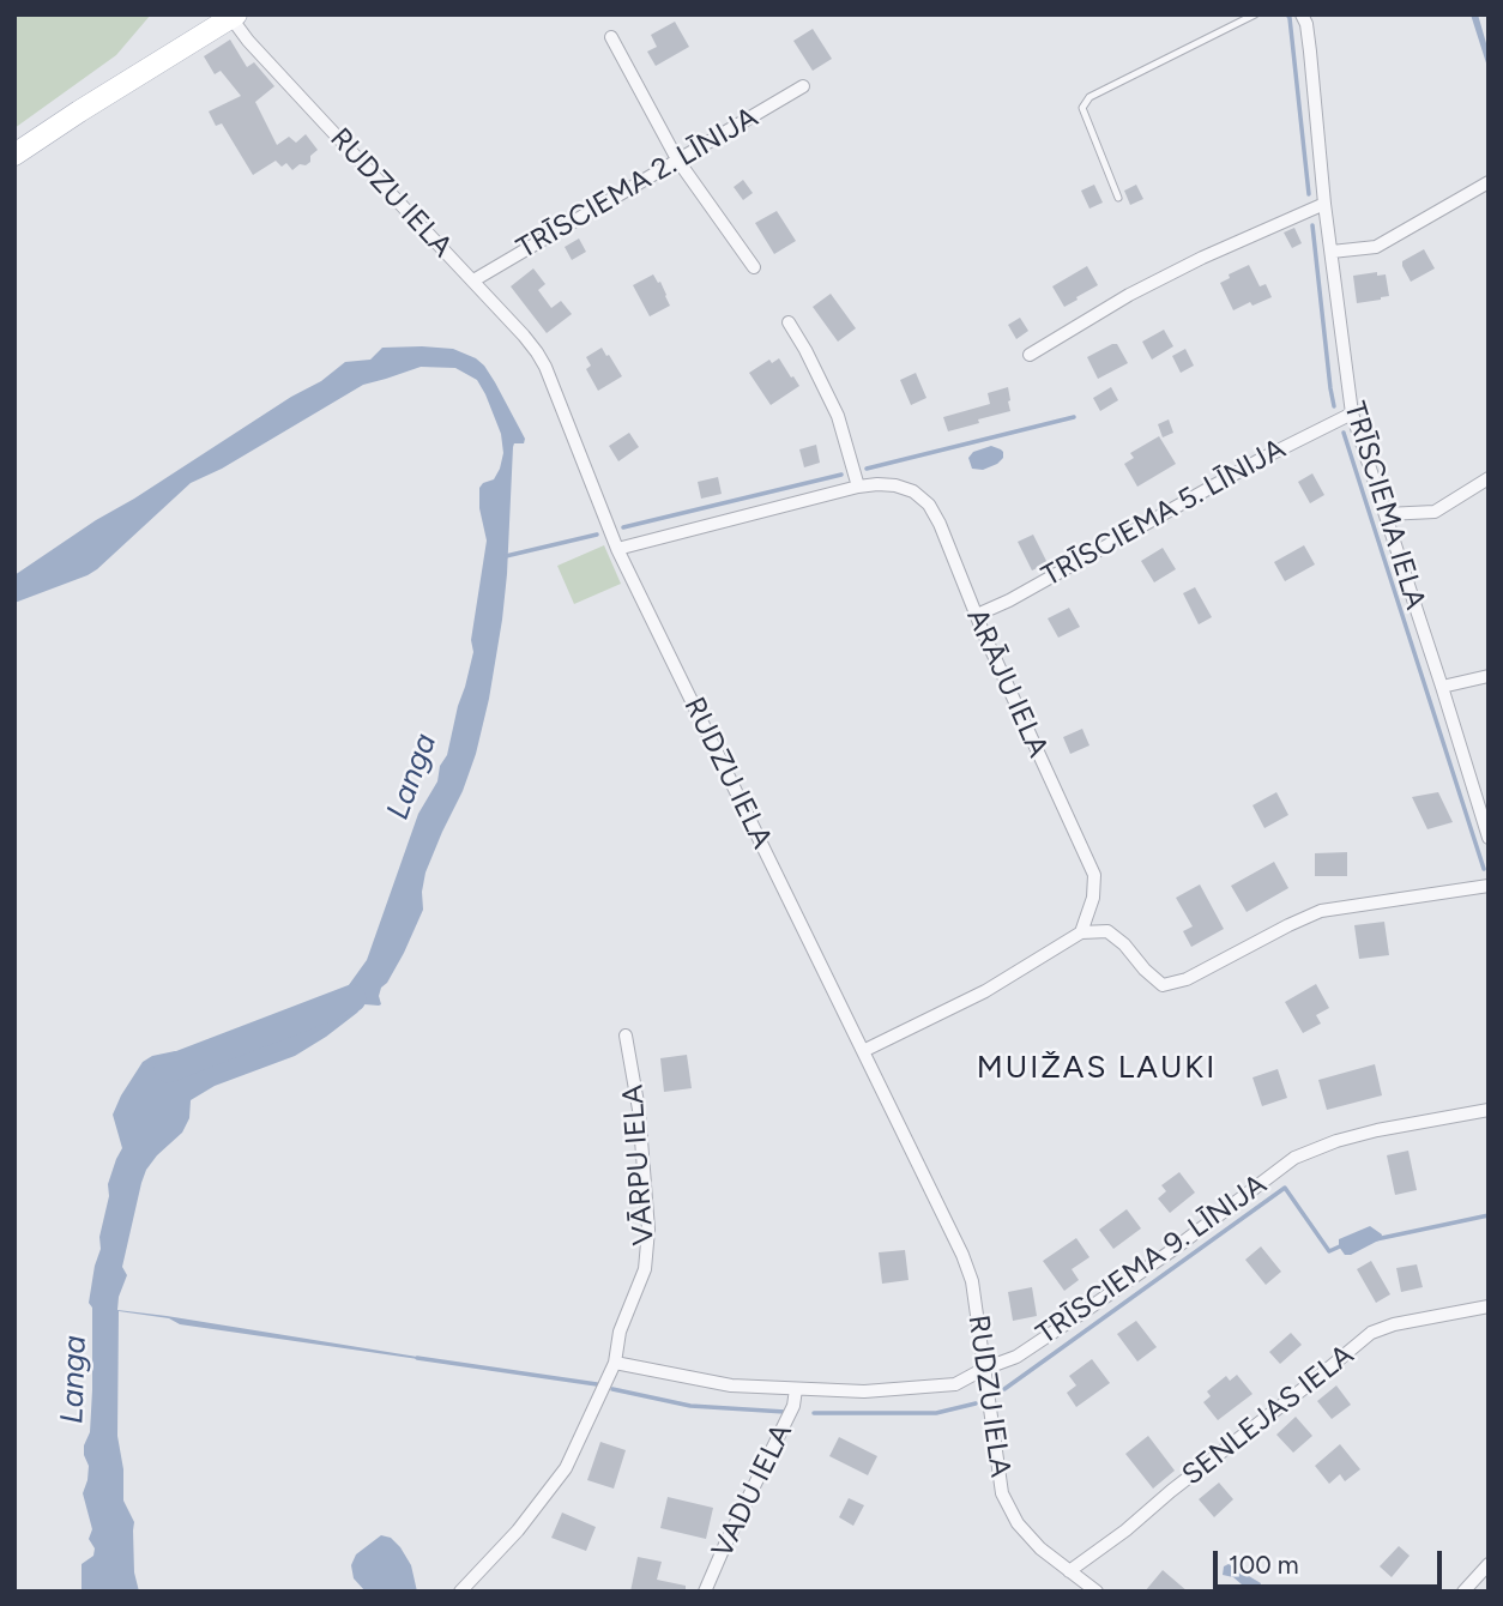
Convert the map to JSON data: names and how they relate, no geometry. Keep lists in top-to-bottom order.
{
  "streets": {
    "street": [
      "TRĪSCIEMA 2. LĪNIJA",
      "RUDZU IELA",
      "TRĪSCIEMA IELA",
      "TRĪSCIEMA 5. LĪNIJA",
      "ARĀJU IELA",
      "VĀRPU IELA",
      "TRĪSCIEMA 9. LĪNIJA",
      "SENLEJAS IELA",
      "VADU IELA"
    ]
  },
  "crossings": [
    ["TRĪSCIEMA 2. LĪNIJA", "RUDZU IELA"],
    ["RUDZU IELA", "ARĀJU IELA"],
    ["RUDZU IELA", "TRĪSCIEMA 9. LĪNIJA"],
    ["RUDZU IELA", "SENLEJAS IELA"],
    ["TRĪSCIEMA IELA", "TRĪSCIEMA 5. LĪNIJA"],
    ["TRĪSCIEMA 5. LĪNIJA", "ARĀJU IELA"],
    ["VĀRPU IELA", "TRĪSCIEMA 9. LĪNIJA"],
    ["TRĪSCIEMA 9. LĪNIJA", "VADU IELA"]
  ],
  "districts": ["MUIŽAS LAUKI"],
  "water": ["Langa"],
  "scale_bar": "100 m"
}
